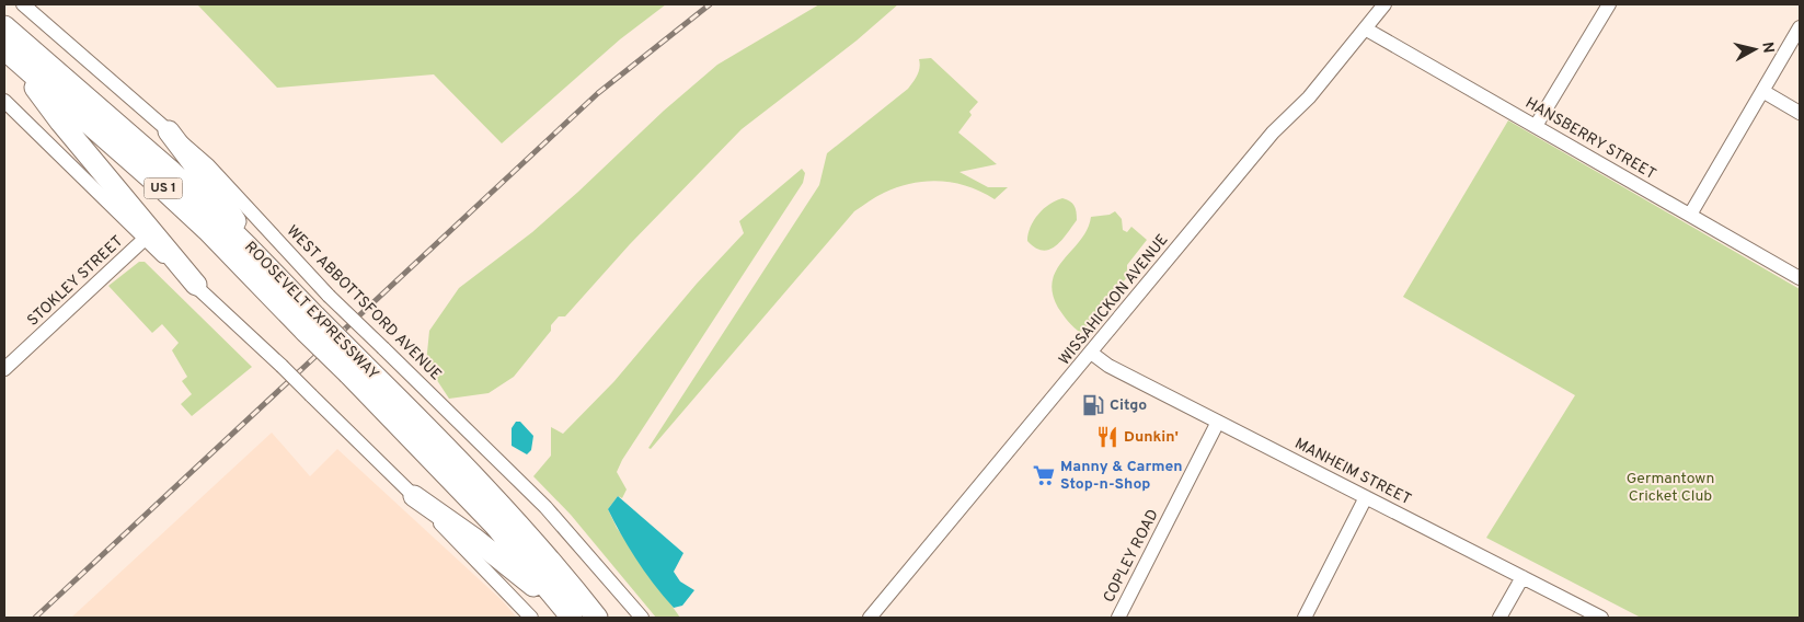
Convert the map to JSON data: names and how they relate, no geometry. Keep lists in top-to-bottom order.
{
  "streets": {
    "highway": ["US 1", "ROOSEVELT EXPRESSWAY"],
    "street": [
      "HANSBERRY STREET",
      "STOKLEY STREET",
      "WISSAHICKON AVENUE",
      "WEST ABBOTTSFORD AVENUE",
      "MANHEIM STREET",
      "COPLEY ROAD"
    ]
  },
  "crossings": [
    ["HANSBERRY STREET", "WISSAHICKON AVENUE"],
    ["WISSAHICKON AVENUE", "MANHEIM STREET"],
    ["MANHEIM STREET", "COPLEY ROAD"]
  ],
  "parks": ["Germantown Cricket Club"],
  "places": {
    "fuel station": ["Citgo"],
    "restaurant": ["Dunkin'"],
    "supermarket": ["Manny & Carmen Stop-n-Shop"]
  },
  "north": "right"
}
